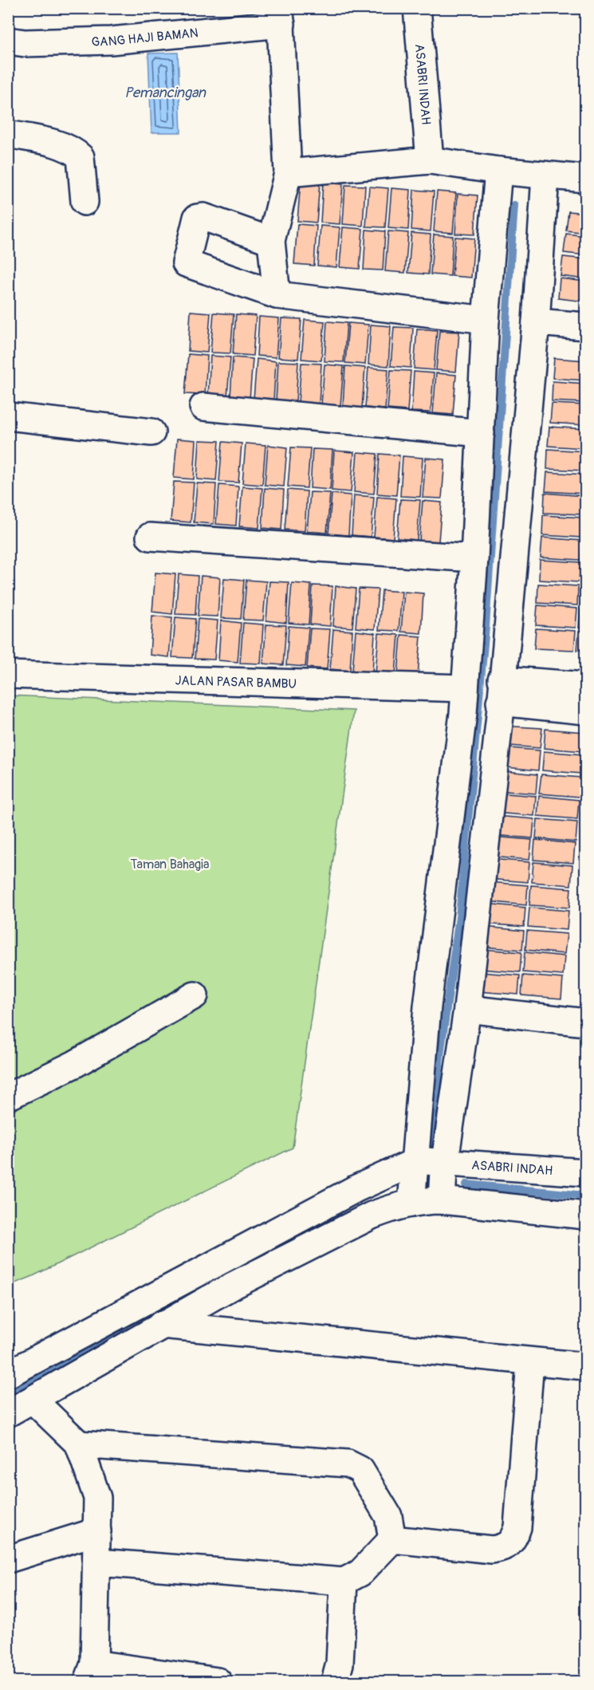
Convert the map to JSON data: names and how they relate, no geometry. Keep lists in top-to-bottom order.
{
  "streets": {
    "street": ["GANG HAJI BAMAN", "ASABRI INDAH", "JALAN PASAR BAMBU"]
  },
  "water": ["Pemancingan"],
  "parks": ["Taman Bahagia"]
}
